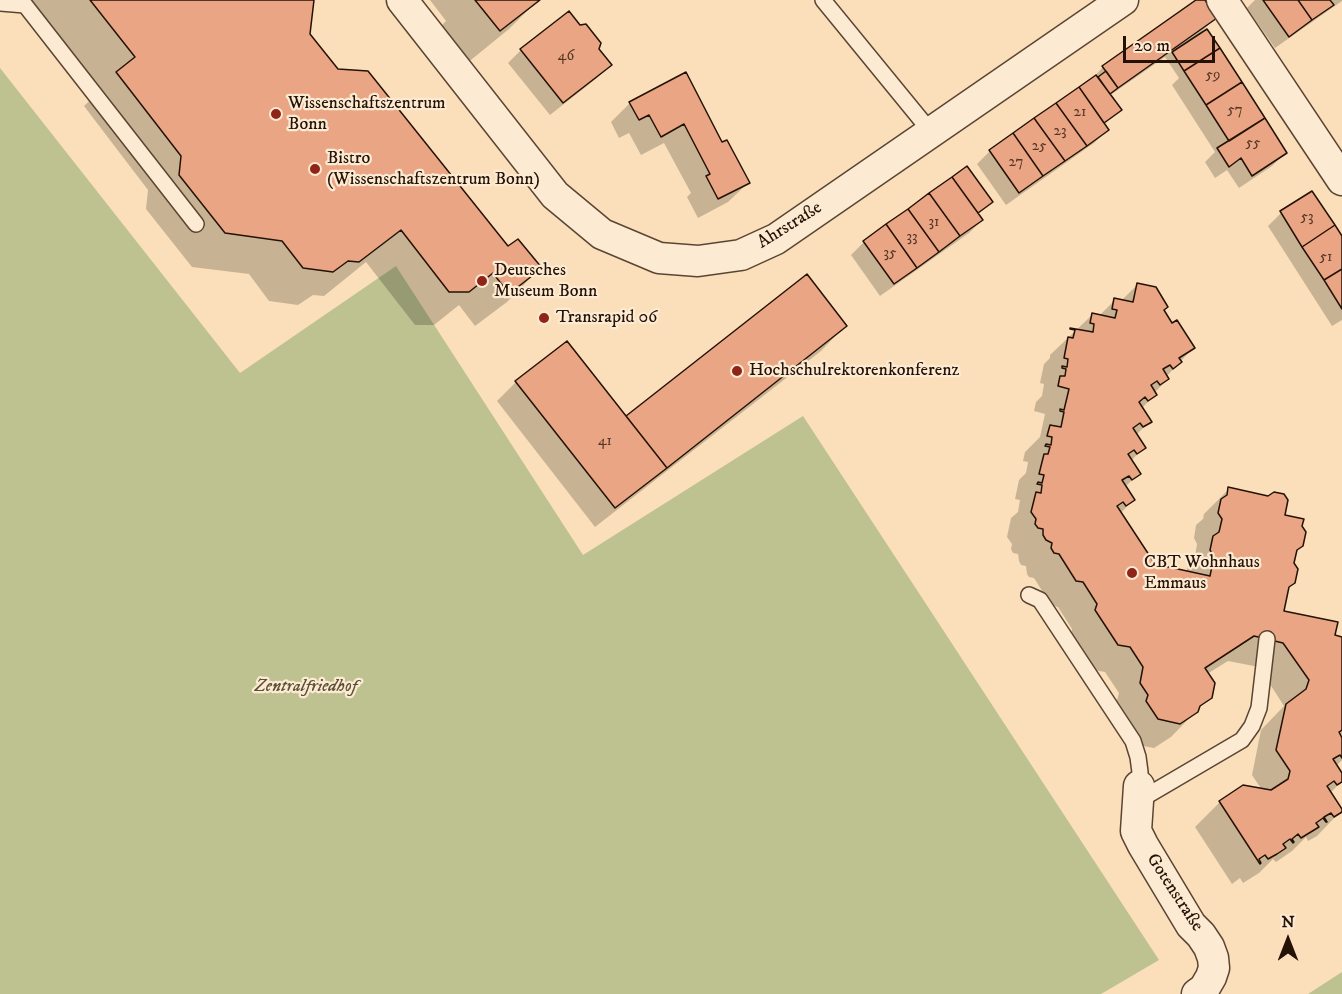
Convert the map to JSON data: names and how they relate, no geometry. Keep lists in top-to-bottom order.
{
  "streets": {
    "street": ["Ahrstraße", "Gotenstraße"]
  },
  "parks": ["Zentralfriedhof"],
  "places": [
    "Wissenschaftszentrum Bonn",
    "Bistro (Wissenschaftszentrum Bonn)",
    "Deutsches Museum Bonn",
    "Transrapid 06",
    "Hochschulrektorenkonferenz",
    "CBT Wohnhaus Emmaus"
  ],
  "house_numbers": [
    "46",
    "59",
    "57",
    "21",
    "23",
    "55",
    "25",
    "27",
    "53",
    "31",
    "33",
    "35",
    "51",
    "41"
  ],
  "scale_bar": "20 m",
  "north": "top"
}
